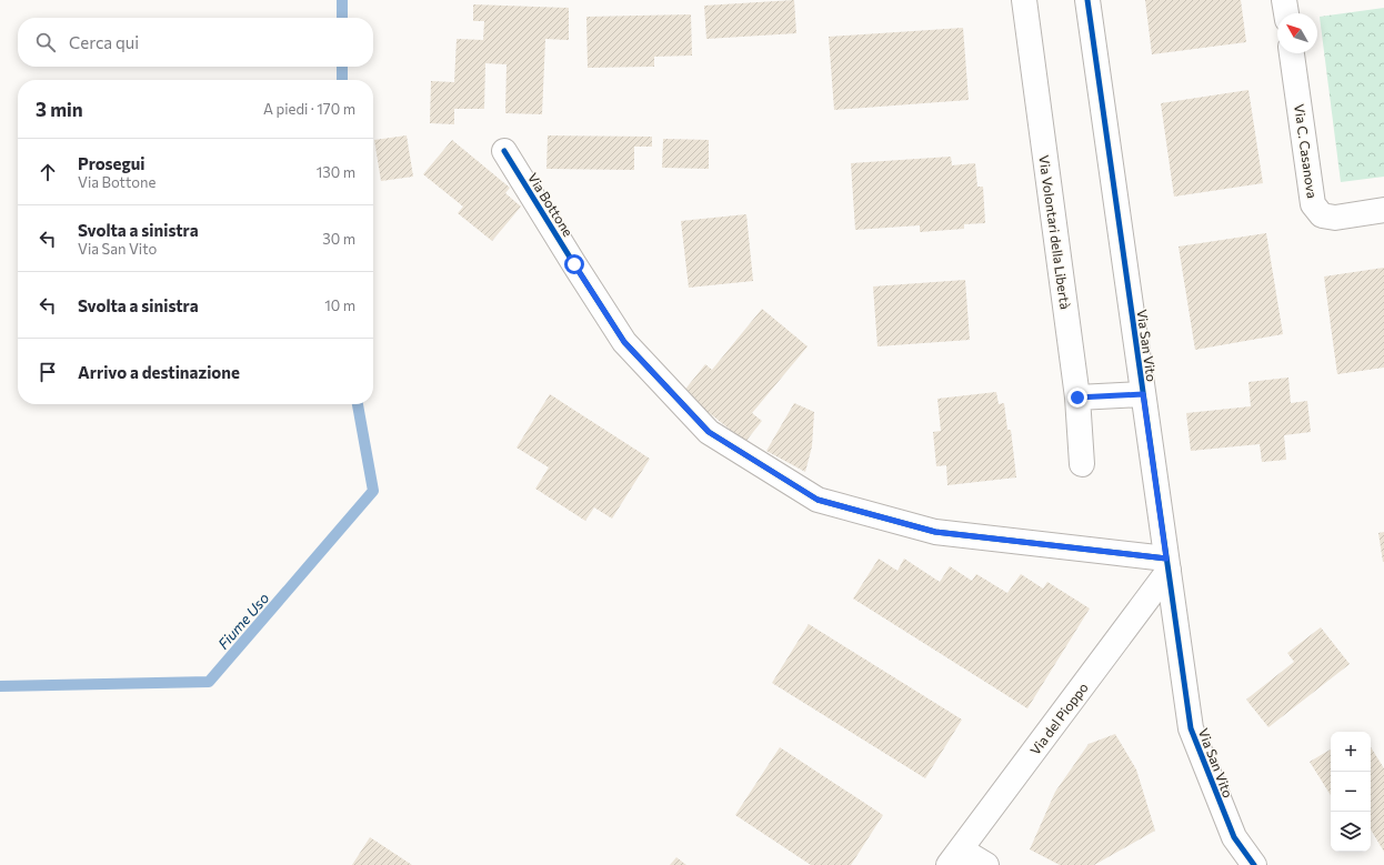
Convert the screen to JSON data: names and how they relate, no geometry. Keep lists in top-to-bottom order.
{
  "streets": {
    "street": [
      "Via C. Casanova",
      "Via Bottone",
      "Via Volontari della Libertà",
      "Via San Vito",
      "Via del Pioppo"
    ]
  },
  "crossings": [
    ["Via Bottone", "Via San Vito"],
    ["Via Bottone", "Via del Pioppo"],
    ["Via San Vito", "Via del Pioppo"]
  ],
  "water": ["Fiume Uso"],
  "north": "top left",
  "page": {
    "search": "Cerca qui",
    "heading": ["3 min", "A piedi · 170 m"],
    "list": [
      ["Prosegui", "Via Bottone", "130 m"],
      ["Svolta a sinistra", "Via San Vito", "30 m"],
      ["Svolta a sinistra", "10 m"],
      "Arrivo a destinazione"
    ],
    "map_buttons": ["+", "−"]
  }
}
